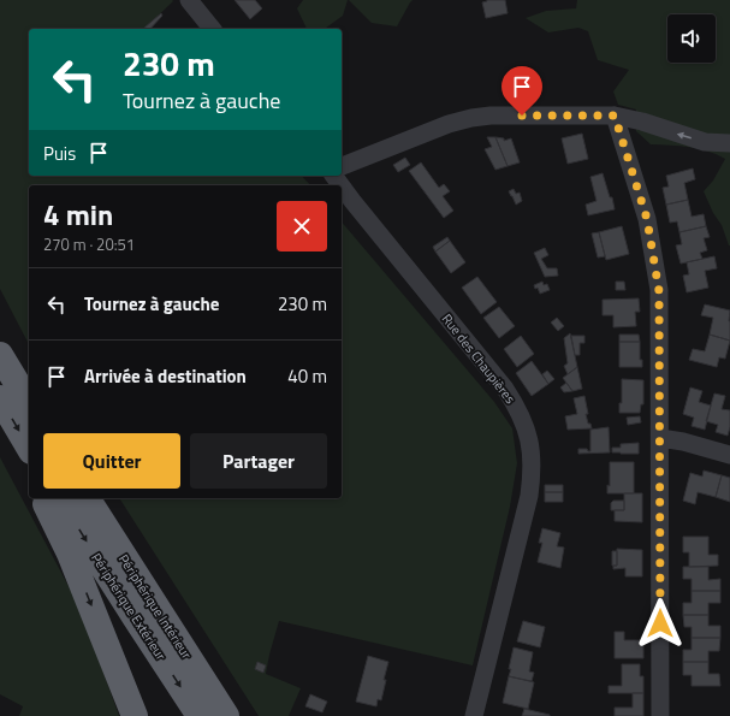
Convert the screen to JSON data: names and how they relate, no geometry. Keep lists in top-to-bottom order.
{
  "streets": {
    "highway": ["Périphérique Extérieur", "Périphérique Intérieur"],
    "street": ["Rue des Chaupières"]
  },
  "crossings": [
    ["Périphérique Extérieur", "Périphérique Intérieur"]
  ],
  "page": {
    "turn": ["230 m", "Tournez à gauche"],
    "then": "Puis",
    "heading": ["4 min", "270 m · 20:51"],
    "list": [
      {
        "name": "Tournez à gauche",
        "value": "230 m"
      },
      {
        "name": "Arrivée à destination",
        "value": "40 m"
      }
    ],
    "buttons": ["Quitter", "Partager"]
  }
}
